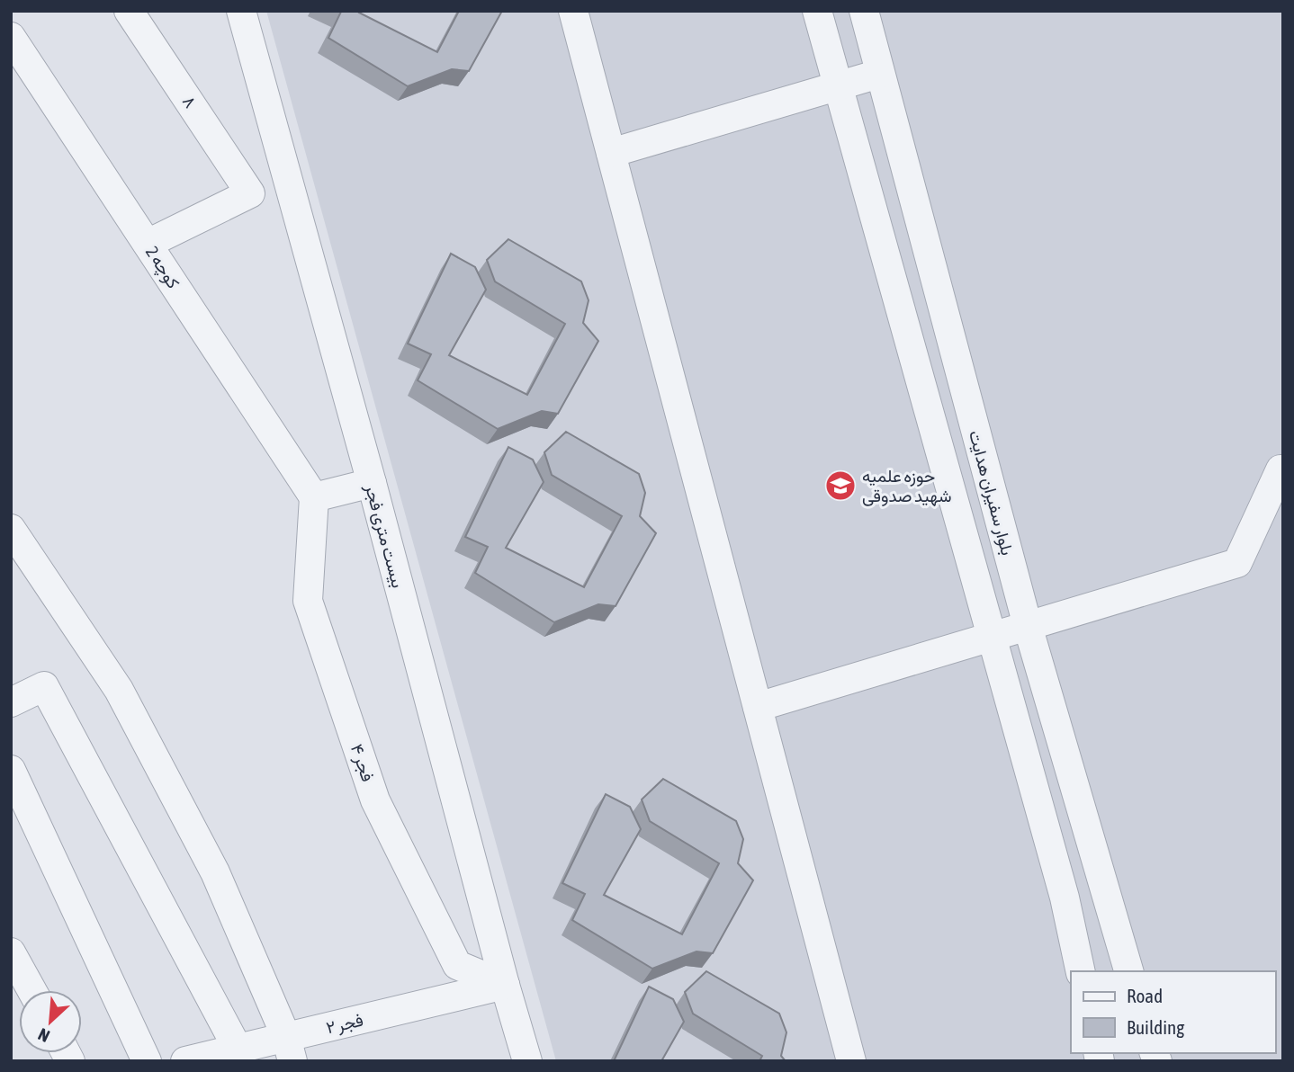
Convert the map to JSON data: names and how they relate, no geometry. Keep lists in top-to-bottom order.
{
  "streets": {
    "street": [
      "۸",
      "کوچه 2",
      "بلوار سفیران هدایت",
      "بیست متری فجر",
      "فجر ۴",
      "فجر ۲"
    ]
  },
  "crossings": [
    ["۸", "کوچه 2"],
    ["کوچه 2", "فجر ۴"],
    ["بیست متری فجر", "فجر ۴"],
    ["بیست متری فجر", "فجر ۲"],
    ["فجر ۴", "فجر ۲"]
  ],
  "places": {
    "school or university": ["حوزه علمیه شهید صدوقی"]
  },
  "legend": ["Road", "Building"],
  "north": "bottom left"
}
